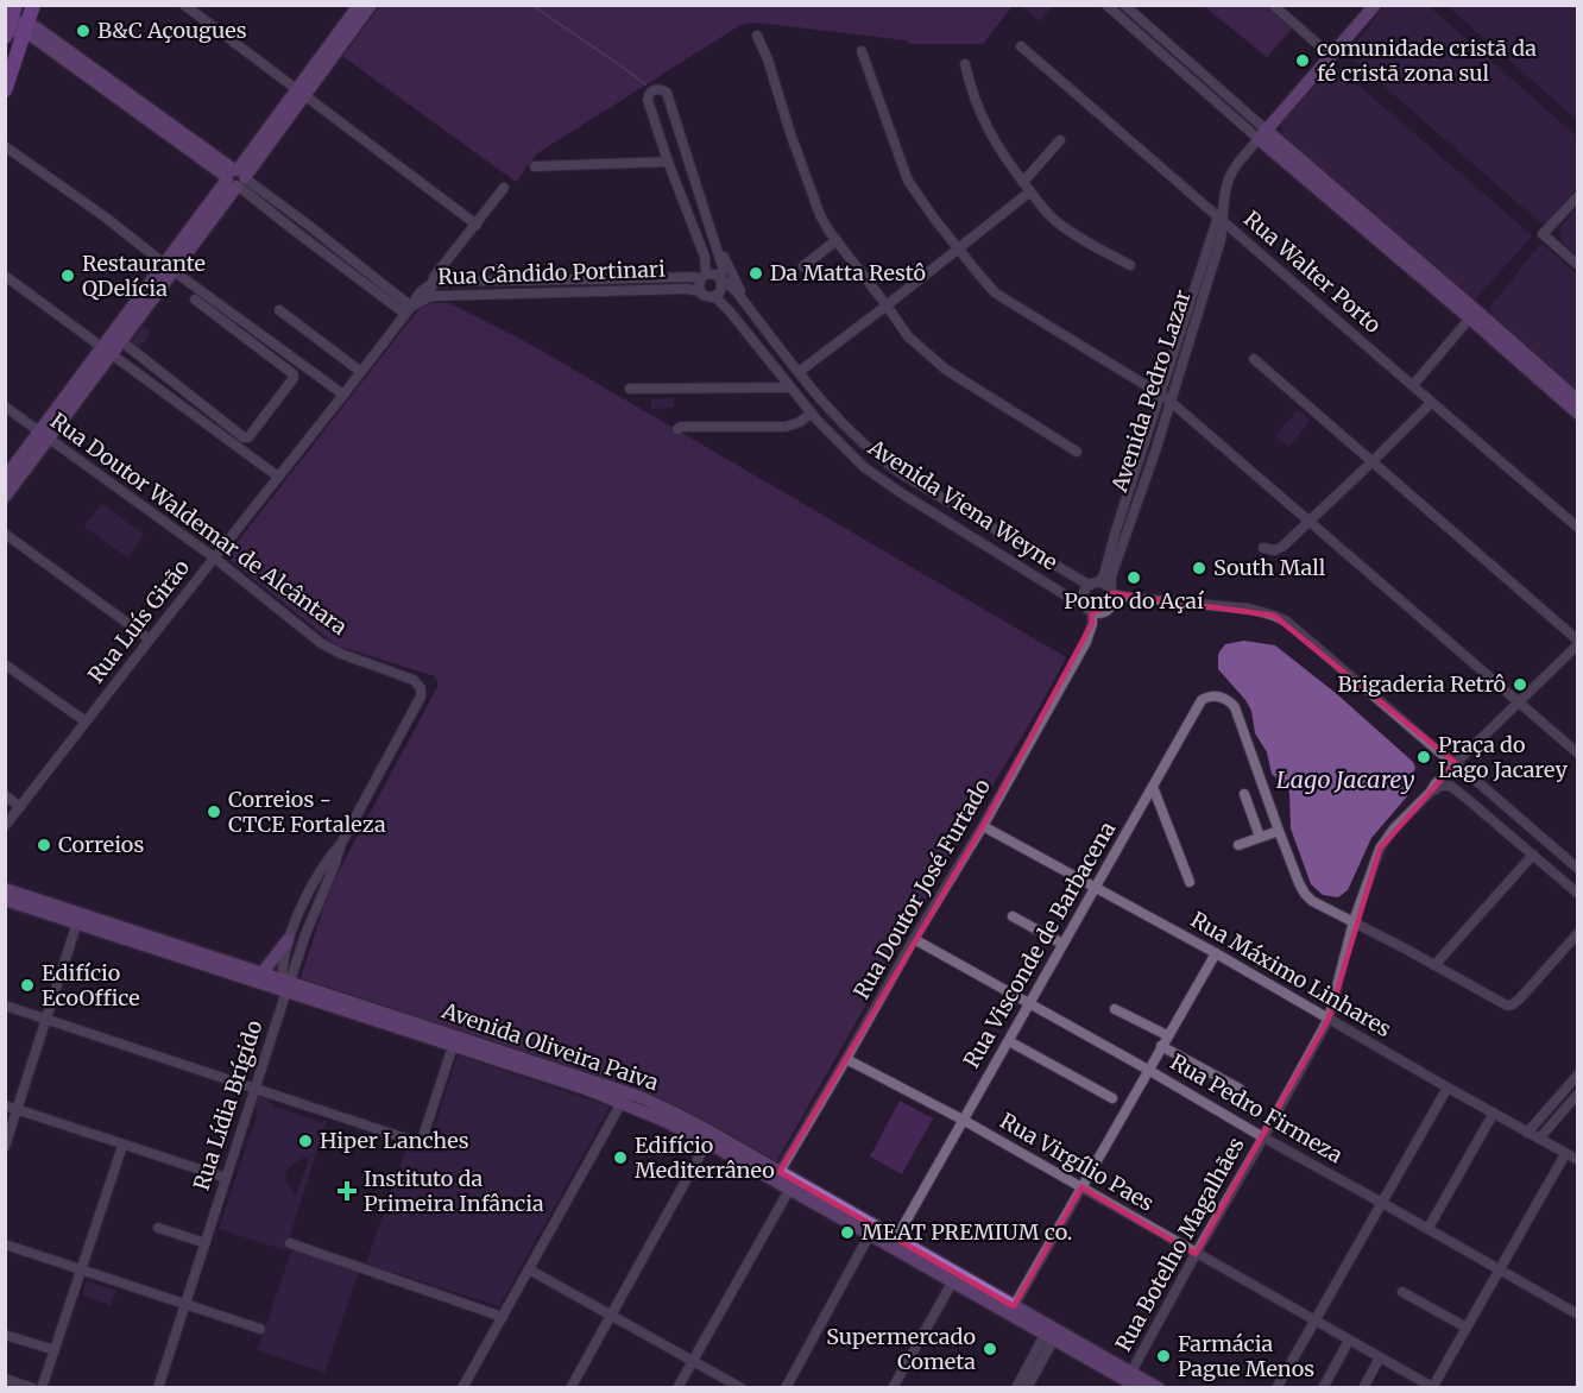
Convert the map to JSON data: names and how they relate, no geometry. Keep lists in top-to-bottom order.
{
  "streets": {
    "main road": ["Avenida Pedro Lazar", "Avenida Oliveira Paiva"],
    "street": [
      "Rua Walter Porto",
      "Rua Cândido Portinari",
      "Avenida Viena Weyne",
      "Rua Doutor Waldemar de Alcântara",
      "Rua Luís Girão",
      "Rua Doutor José Furtado",
      "Rua Visconde de Barbacena",
      "Rua Máximo Linhares",
      "Rua Lídia Brígido",
      "Rua Pedro Firmeza",
      "Rua Virgílio Paes",
      "Rua Botelho Magalhães"
    ]
  },
  "crossings": [
    ["Rua Walter Porto", "Avenida Pedro Lazar"],
    ["Rua Cândido Portinari", "Avenida Viena Weyne"],
    ["Rua Cândido Portinari", "Rua Luís Girão"],
    ["Avenida Pedro Lazar", "Avenida Viena Weyne"],
    ["Avenida Pedro Lazar", "Rua Doutor José Furtado"],
    ["Avenida Viena Weyne", "Rua Doutor José Furtado"],
    ["Rua Doutor Waldemar de Alcântara", "Rua Luís Girão"],
    ["Rua Doutor Waldemar de Alcântara", "Rua Lídia Brígido"],
    ["Rua Doutor José Furtado", "Rua Máximo Linhares"],
    ["Rua Doutor José Furtado", "Avenida Oliveira Paiva"],
    ["Rua Doutor José Furtado", "Rua Pedro Firmeza"],
    ["Rua Doutor José Furtado", "Rua Virgílio Paes"],
    ["Rua Visconde de Barbacena", "Rua Máximo Linhares"],
    ["Rua Visconde de Barbacena", "Avenida Oliveira Paiva"],
    ["Rua Visconde de Barbacena", "Rua Pedro Firmeza"],
    ["Rua Visconde de Barbacena", "Rua Virgílio Paes"],
    ["Rua Máximo Linhares", "Rua Botelho Magalhães"],
    ["Avenida Oliveira Paiva", "Rua Lídia Brígido"],
    ["Avenida Oliveira Paiva", "Rua Botelho Magalhães"],
    ["Rua Pedro Firmeza", "Rua Botelho Magalhães"],
    ["Rua Virgílio Paes", "Rua Botelho Magalhães"]
  ],
  "water": ["Lago Jacarey"],
  "places": {
    "other": [
      "B&C Açougues",
      "comunidade cristã da fé cristã zona sul",
      "Da Matta Restô",
      "Restaurante QDelícia",
      "South Mall",
      "Ponto do Açaí",
      "Brigaderia Retrô",
      "Praça do Lago Jacarey",
      "Correios - CTCE Fortaleza",
      "Correios",
      "Edifício EcoOffice",
      "Hiper Lanches",
      "Edifício Mediterrâneo",
      "MEAT PREMIUM co.",
      "Supermercado Cometa",
      "Farmácia Pague Menos"
    ],
    "health": ["Instituto da Primeira Infância"]
  }
}
